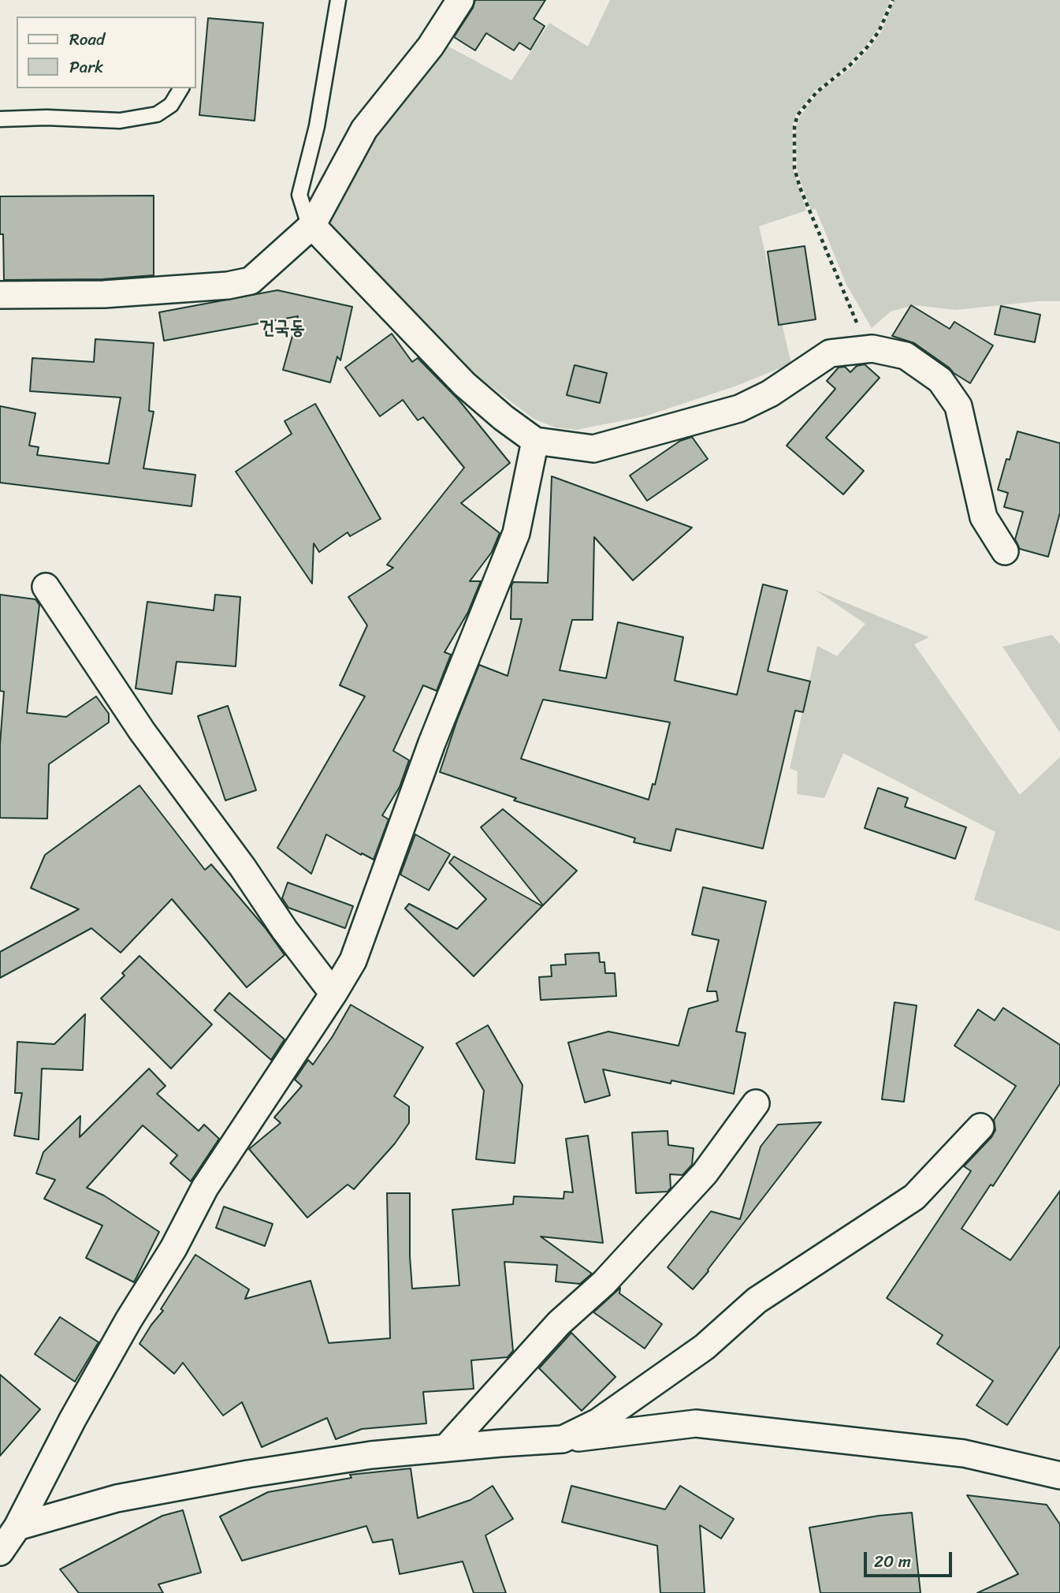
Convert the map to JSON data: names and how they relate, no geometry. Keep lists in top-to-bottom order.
{
  "districts": ["건국동"],
  "legend": ["Road", "Park"],
  "scale_bar": "20 m"
}
